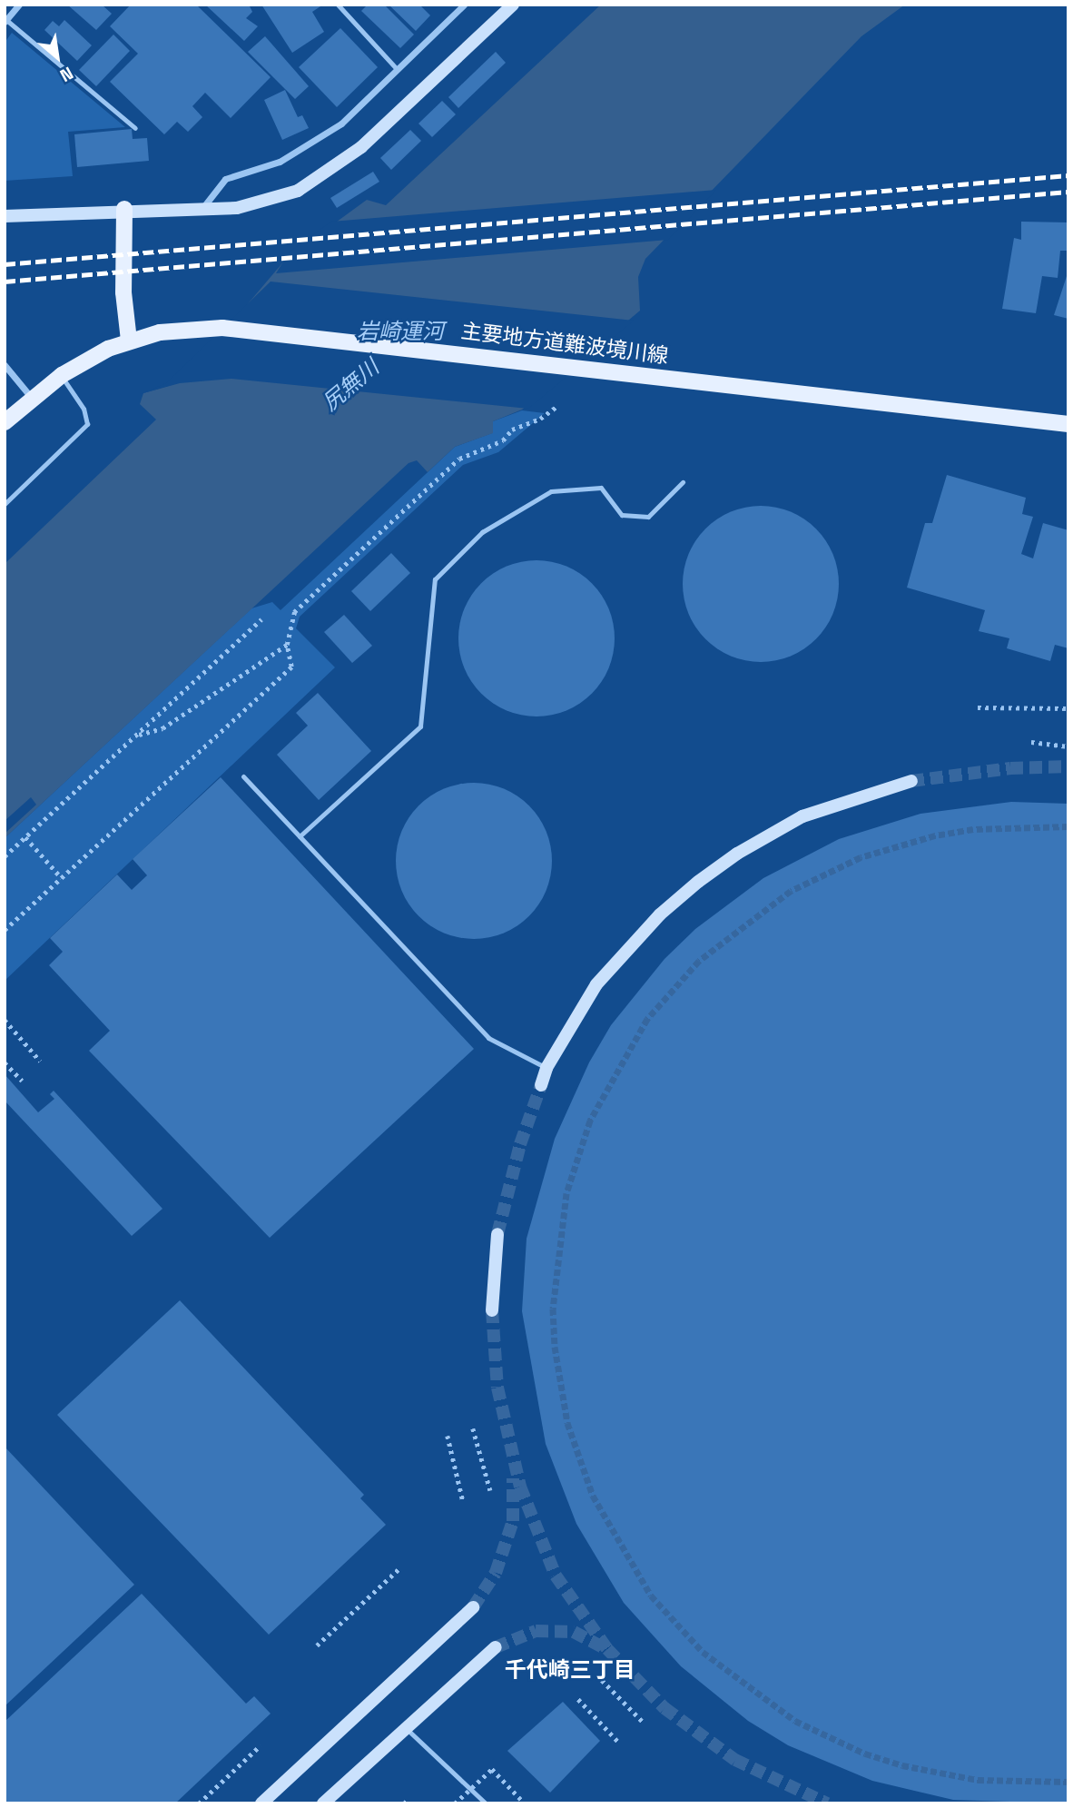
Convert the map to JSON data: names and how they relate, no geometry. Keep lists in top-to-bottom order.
{
  "streets": {
    "main road": ["主要地方道難波境川線"]
  },
  "districts": ["千代崎三丁目"],
  "water": ["岩崎運河", "尻無川"],
  "north": "bottom right"
}
